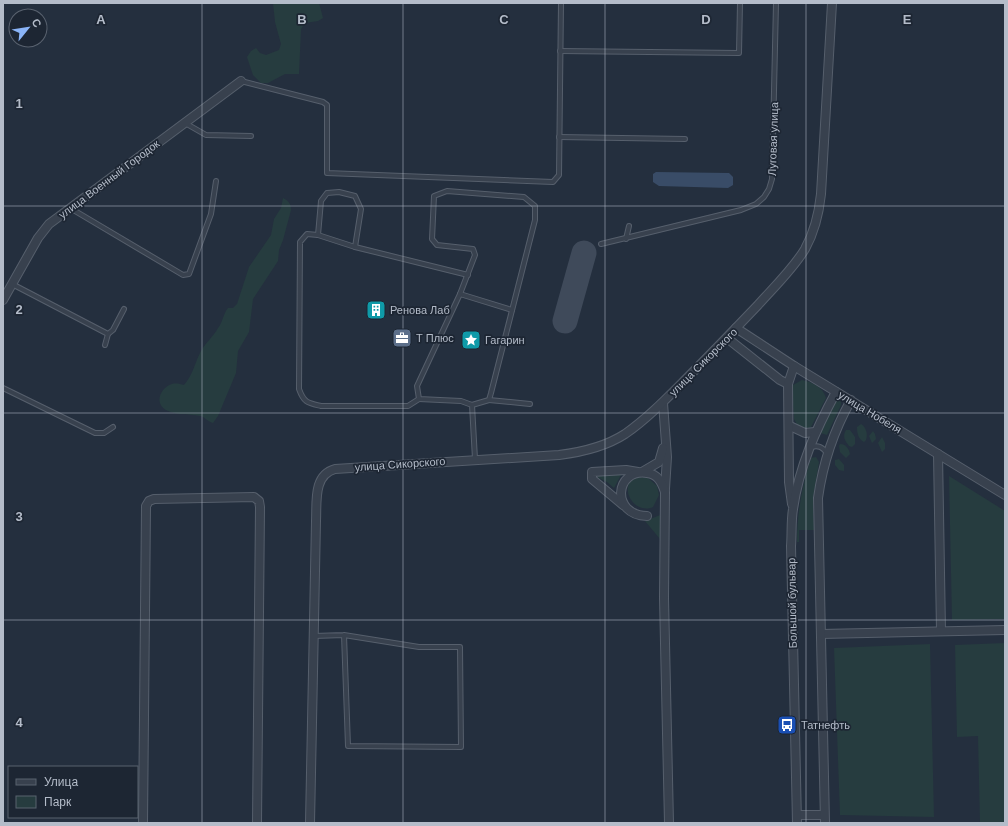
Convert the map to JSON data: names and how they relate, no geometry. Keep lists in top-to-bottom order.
{
  "streets": {
    "street": [
      "улица Военный Городок",
      "улица Сикорского",
      "улица Нобеля",
      "Большой бульвар"
    ],
    "lane": ["Луговая улица"]
  },
  "crossings": [
    ["улица Сикорского", "улица Нобеля"],
    ["улица Нобеля", "Большой бульвар"]
  ],
  "places": {
    "building": ["Ренова Лаб"],
    "office": ["Т Плюс"],
    "place": ["Гагарин"],
    "bus stop": ["Татнефть"]
  },
  "legend": ["Улица", "Парк"],
  "north": "top right",
  "grid": {
    "columns": [
      "A",
      "B",
      "C",
      "D",
      "E"
    ],
    "rows": [
      "1",
      "2",
      "3",
      "4"
    ]
  }
}
